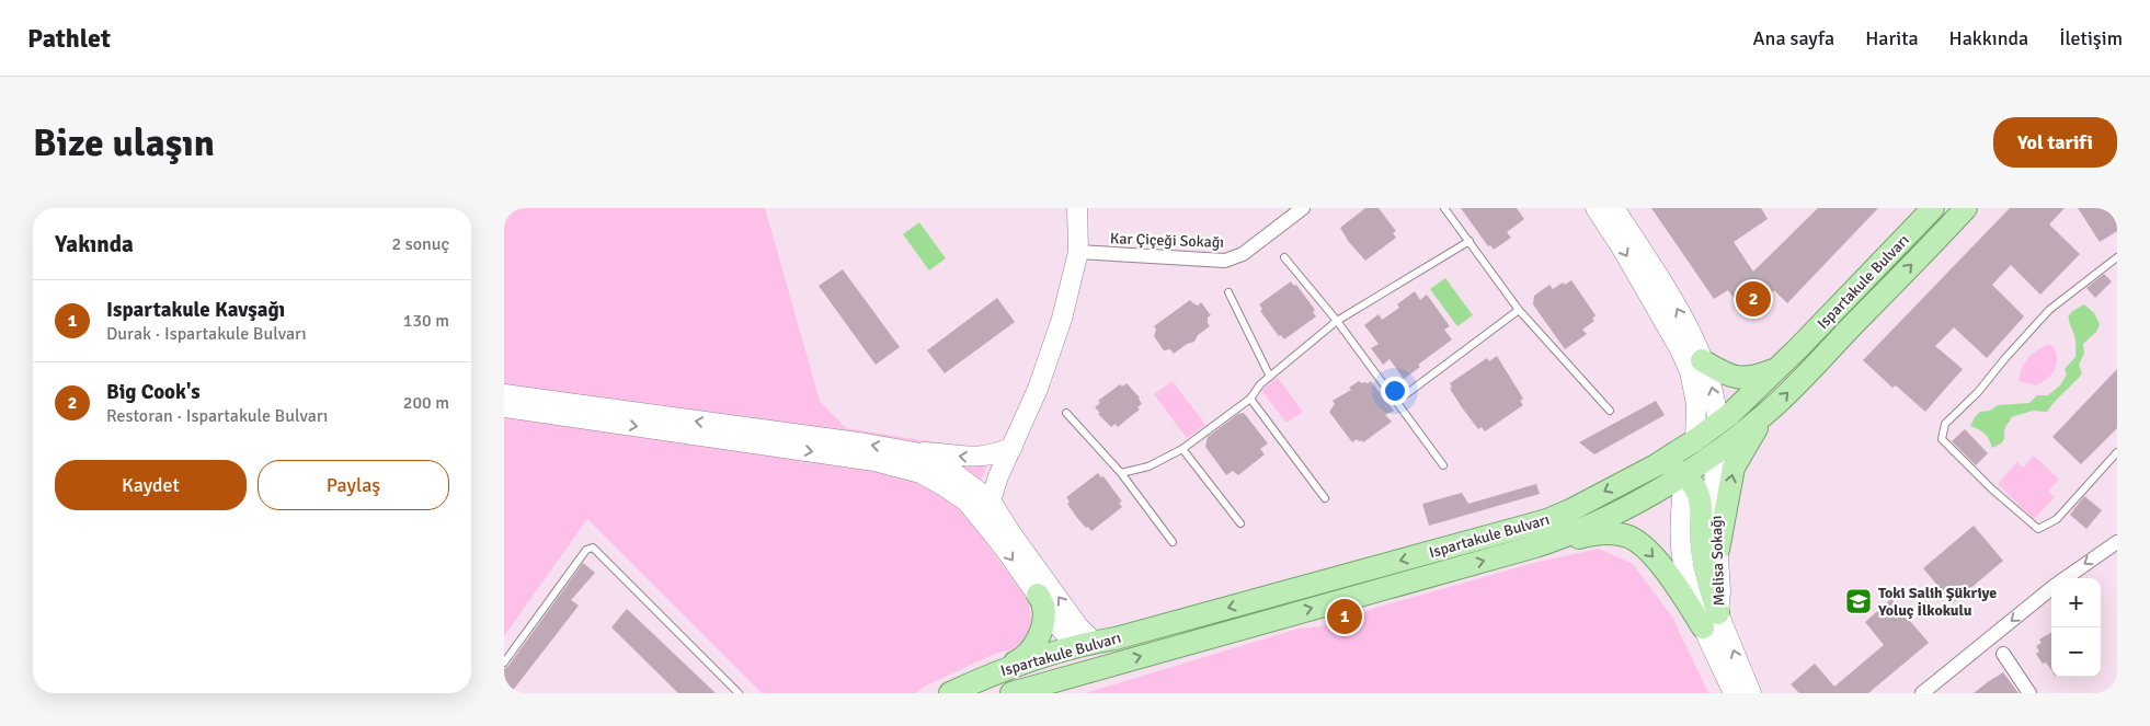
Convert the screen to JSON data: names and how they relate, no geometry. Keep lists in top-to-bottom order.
{
  "streets": {
    "main road": ["Ispartakule Bulvarı"],
    "street": ["Kar Çiçeği Sokağı", "Melisa Sokağı"]
  },
  "crossings": [
    ["Ispartakule Bulvarı", "Melisa Sokağı"]
  ],
  "places": {
    "school or university": ["Toki Salih Şükriye Yoluç İlkokulu"]
  },
  "page": {
    "header": "Pathlet",
    "nav": [
      "Ana sayfa",
      "Harita",
      "Hakkında",
      "İletişim"
    ],
    "buttons": [
      "Yol tarifi",
      ["Kaydet", "Paylaş"]
    ],
    "title": "Bize ulaşın",
    "heading": ["Yakında", "2 sonuç"],
    "list": [
      {
        "mark": "1",
        "name": "Ispartakule Kavşağı",
        "note": "Durak · Ispartakule Bulvarı",
        "value": "130 m"
      },
      {
        "mark": "2",
        "name": "Big Cook's",
        "note": "Restoran · Ispartakule Bulvarı",
        "value": "200 m"
      }
    ],
    "pins": ["2", "1"],
    "map_buttons": ["+", "−"]
  }
}
